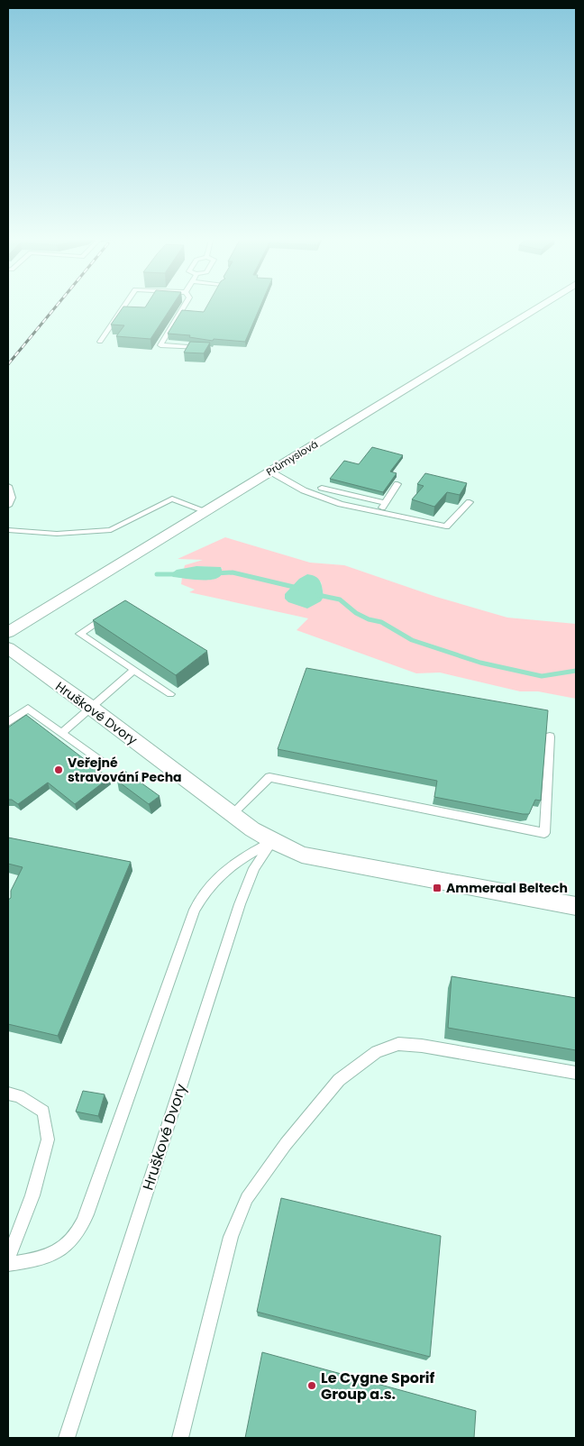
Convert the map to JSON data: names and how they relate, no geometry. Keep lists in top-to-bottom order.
{
  "streets": {
    "street": ["Průmyslová", "Hruškové Dvory"]
  },
  "places": {
    "other": ["Veřejné stravování Pecha", "Le Cygne Sporif Group a.s."],
    "transit": ["Ammeraal Beltech"]
  }
}
